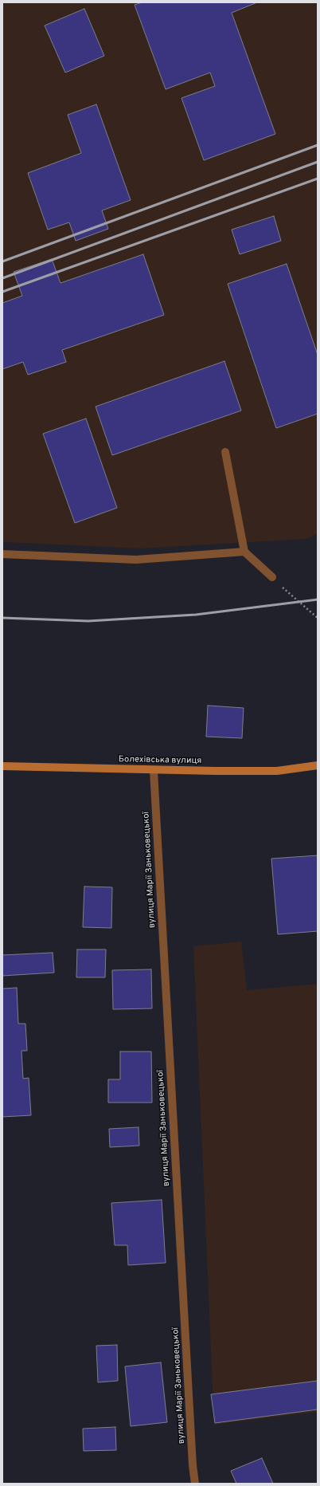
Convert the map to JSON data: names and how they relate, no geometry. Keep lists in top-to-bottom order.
{
  "streets": {
    "main road": ["Болехівська вулиця"],
    "street": ["вулиця Марії Заньковецької"]
  },
  "crossings": [
    ["Болехівська вулиця", "вулиця Марії Заньковецької"]
  ]
}
